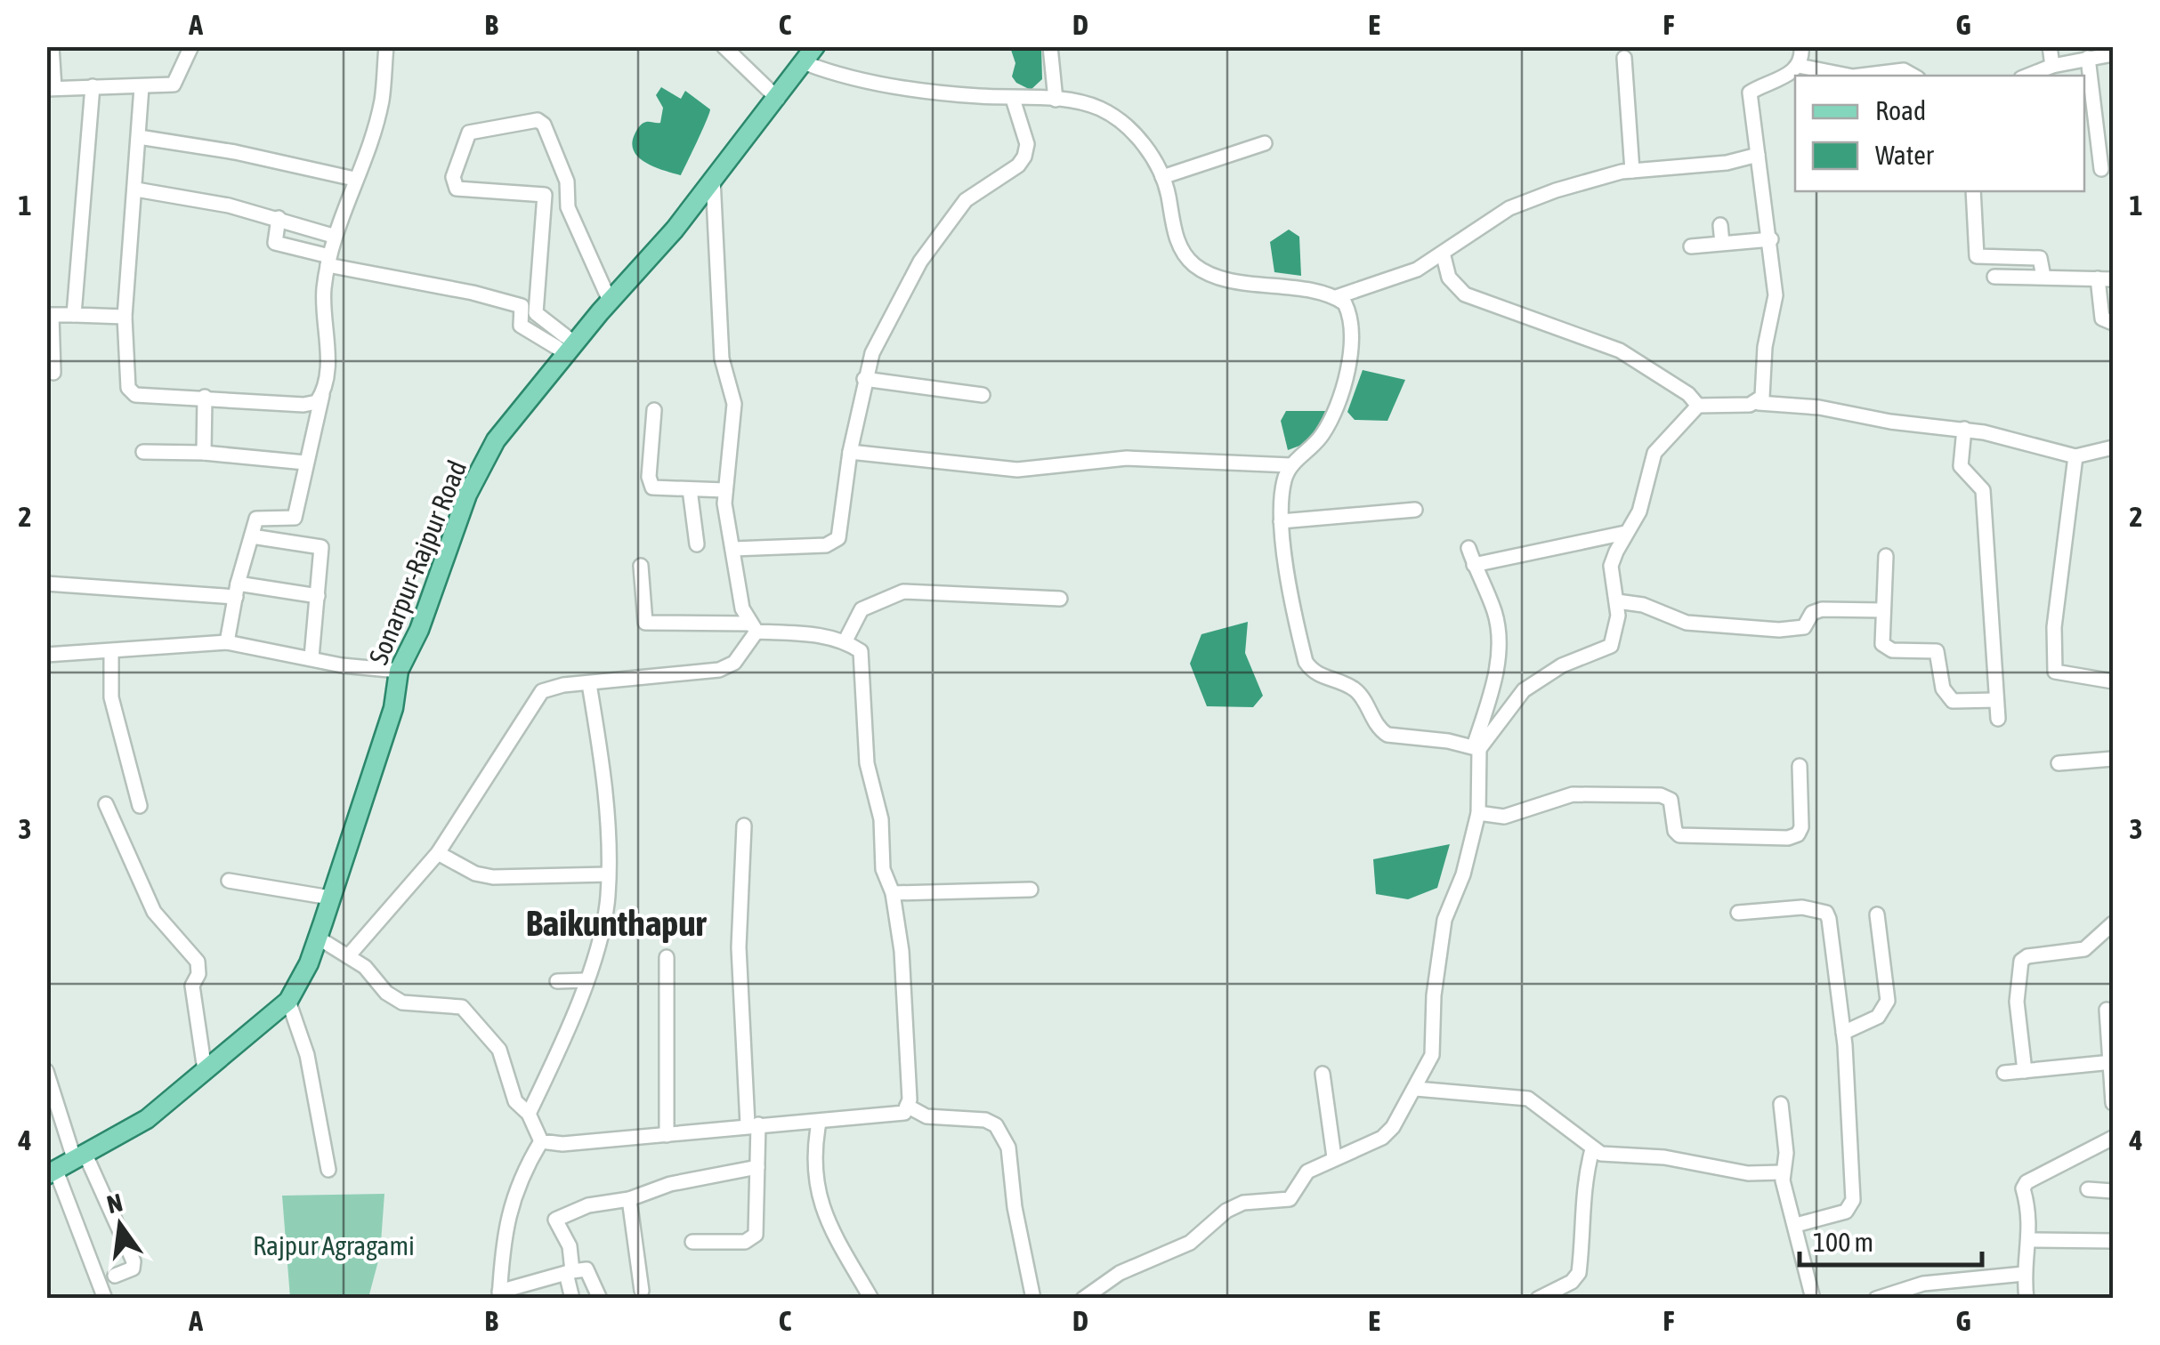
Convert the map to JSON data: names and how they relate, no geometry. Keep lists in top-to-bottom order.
{
  "streets": {
    "main road": ["Sonarpur-Rajpur Road"]
  },
  "districts": ["Baikunthapur"],
  "parks": ["Rajpur Agragami"],
  "legend": ["Road", "Water"],
  "scale_bar": "100 m",
  "north": "top",
  "grid": {
    "columns": [
      "A",
      "B",
      "C",
      "D",
      "E",
      "F",
      "G"
    ],
    "rows": [
      "1",
      "2",
      "3",
      "4"
    ]
  }
}
